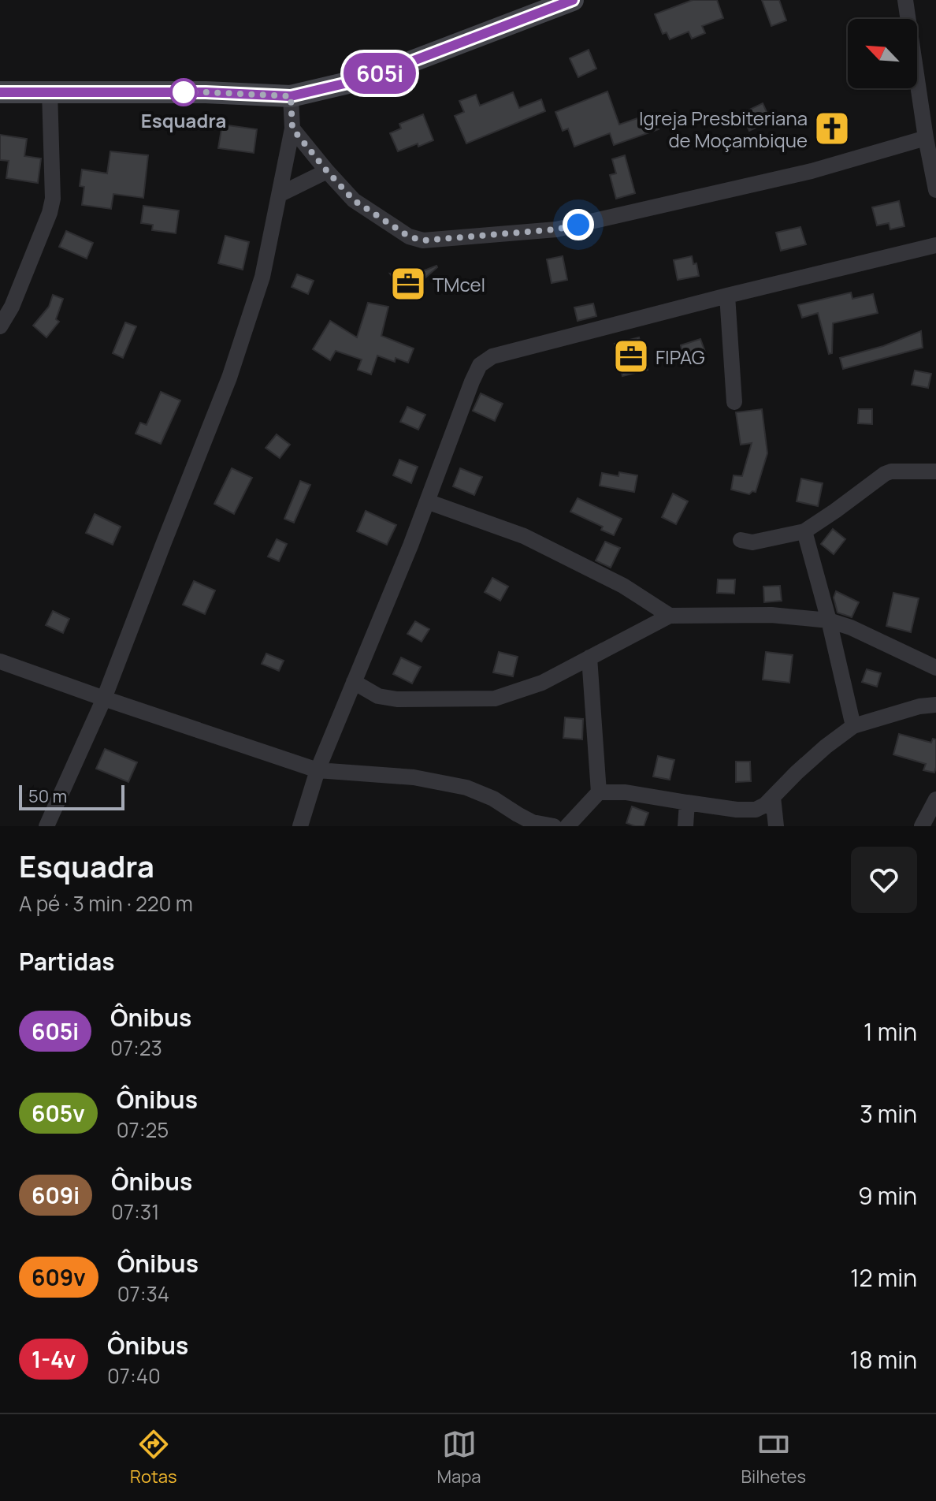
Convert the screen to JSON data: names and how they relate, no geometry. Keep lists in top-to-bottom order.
{
  "places": {
    "other": ["Esquadra"],
    "church": ["Igreja Presbiteriana de Moçambique"],
    "office": ["TMcel", "FIPAG"]
  },
  "lines": ["bus line 605i"],
  "scale_bar": "50 m",
  "north": "top left",
  "page": {
    "on_map": "605i",
    "scale": "50 m",
    "heading": [
      ["Esquadra", "A pé · 3 min · 220 m"],
      "Partidas"
    ],
    "list": [
      {
        "mark": "605i",
        "name": "Ônibus",
        "note": "07:23",
        "value": "1 min"
      },
      {
        "mark": "605v",
        "name": "Ônibus",
        "note": "07:25",
        "value": "3 min"
      },
      {
        "mark": "609i",
        "name": "Ônibus",
        "note": "07:31",
        "value": "9 min"
      },
      {
        "mark": "609v",
        "name": "Ônibus",
        "note": "07:34",
        "value": "12 min"
      },
      {
        "mark": "1-4v",
        "name": "Ônibus",
        "note": "07:40",
        "value": "18 min"
      }
    ],
    "tabs": ["Rotas", "Mapa", "Bilhetes"]
  }
}
